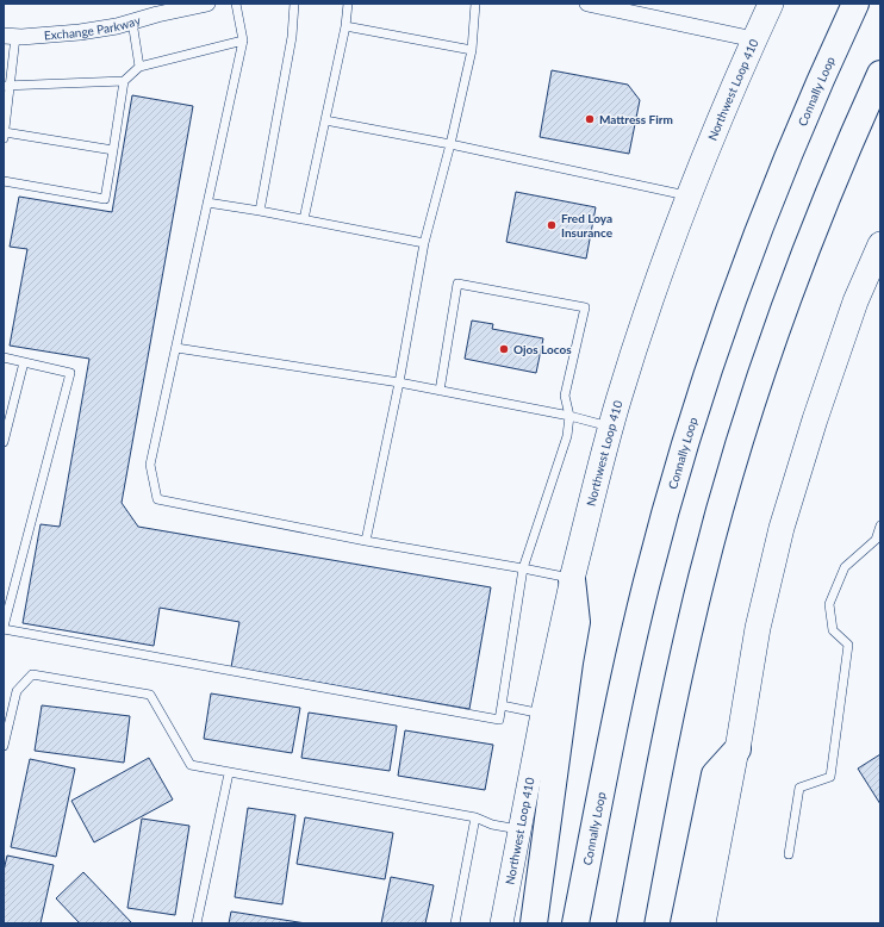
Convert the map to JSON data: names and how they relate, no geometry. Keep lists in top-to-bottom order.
{
  "streets": {
    "highway": ["Connally Loop"],
    "main road": ["Northwest Loop 410"],
    "street": ["Exchange Parkway"]
  },
  "places": ["Mattress Firm", "Fred Loya Insurance", "Ojos Locos"]
}
